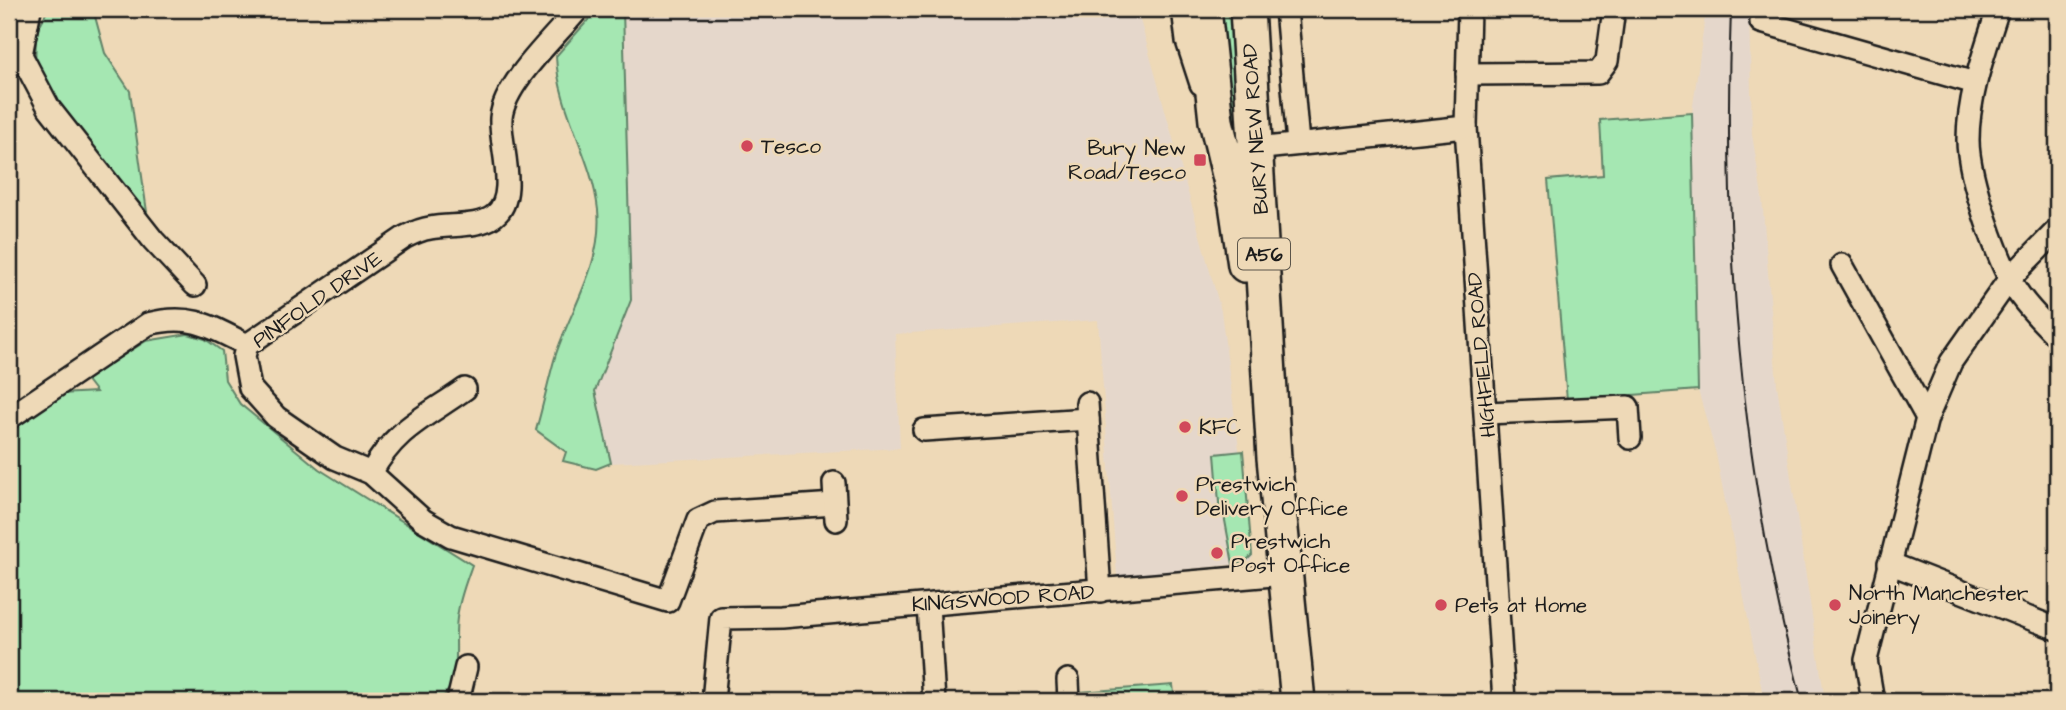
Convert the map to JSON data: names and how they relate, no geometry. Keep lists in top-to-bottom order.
{
  "streets": {
    "highway": ["BURY NEW ROAD", "A56"],
    "street": ["PINFOLD DRIVE", "HIGHFIELD ROAD", "KINGSWOOD ROAD"]
  },
  "crossings": [
    ["BURY NEW ROAD", "KINGSWOOD ROAD"]
  ],
  "places": {
    "other": [
      "Tesco",
      "KFC",
      "Prestwich Delivery Office",
      "Prestwich Post Office",
      "Pets at Home",
      "North Manchester Joinery"
    ],
    "transit": ["Bury New Road/Tesco"]
  }
}
